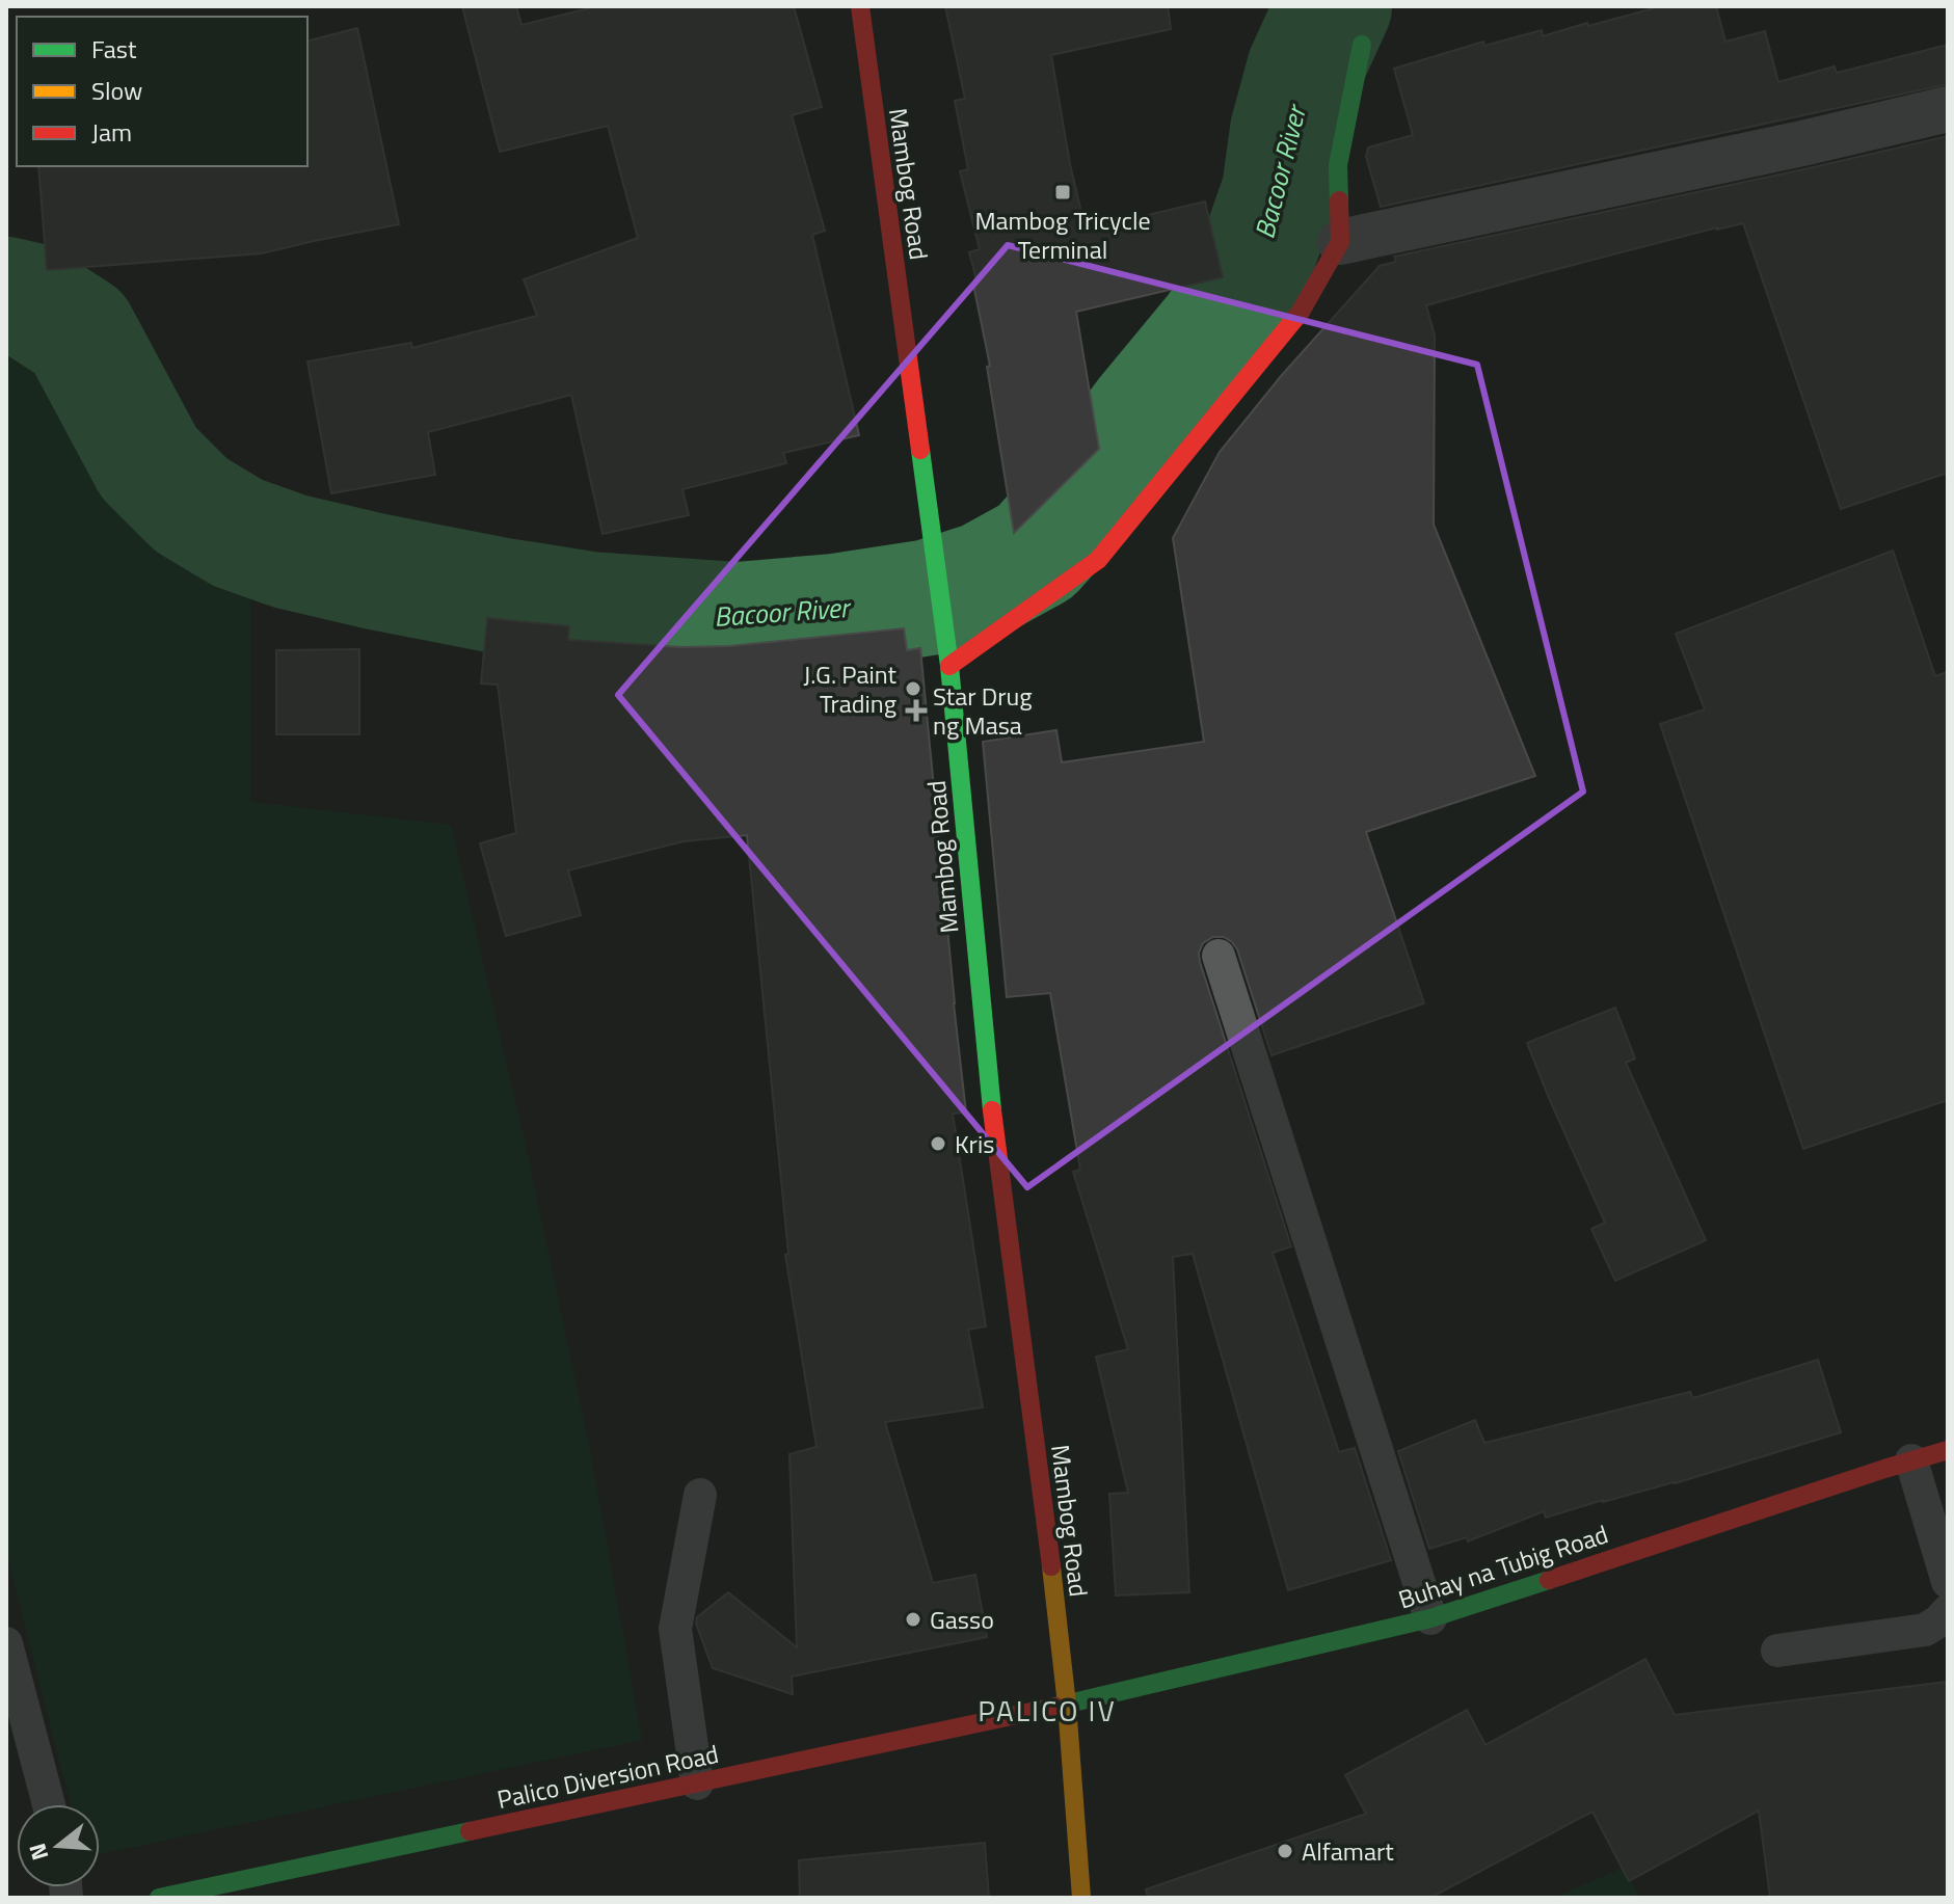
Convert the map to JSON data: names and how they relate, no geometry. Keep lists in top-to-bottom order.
{
  "streets": {
    "main road": ["Mambog Road", "Buhay na Tubig Road", "Palico Diversion Road"]
  },
  "crossings": [
    ["Mambog Road", "Buhay na Tubig Road"],
    ["Mambog Road", "Palico Diversion Road"],
    ["Buhay na Tubig Road", "Palico Diversion Road"]
  ],
  "districts": ["PALICO IV"],
  "water": ["Bacoor River"],
  "places": {
    "transit": ["Mambog Tricycle Terminal"],
    "other": [
      "J.G. Paint Trading",
      "Kris",
      "Gasso",
      "Alfamart"
    ],
    "health": ["Star Drug ng Masa"]
  },
  "legend": ["Fast", "Slow", "Jam"],
  "north": "left"
}
